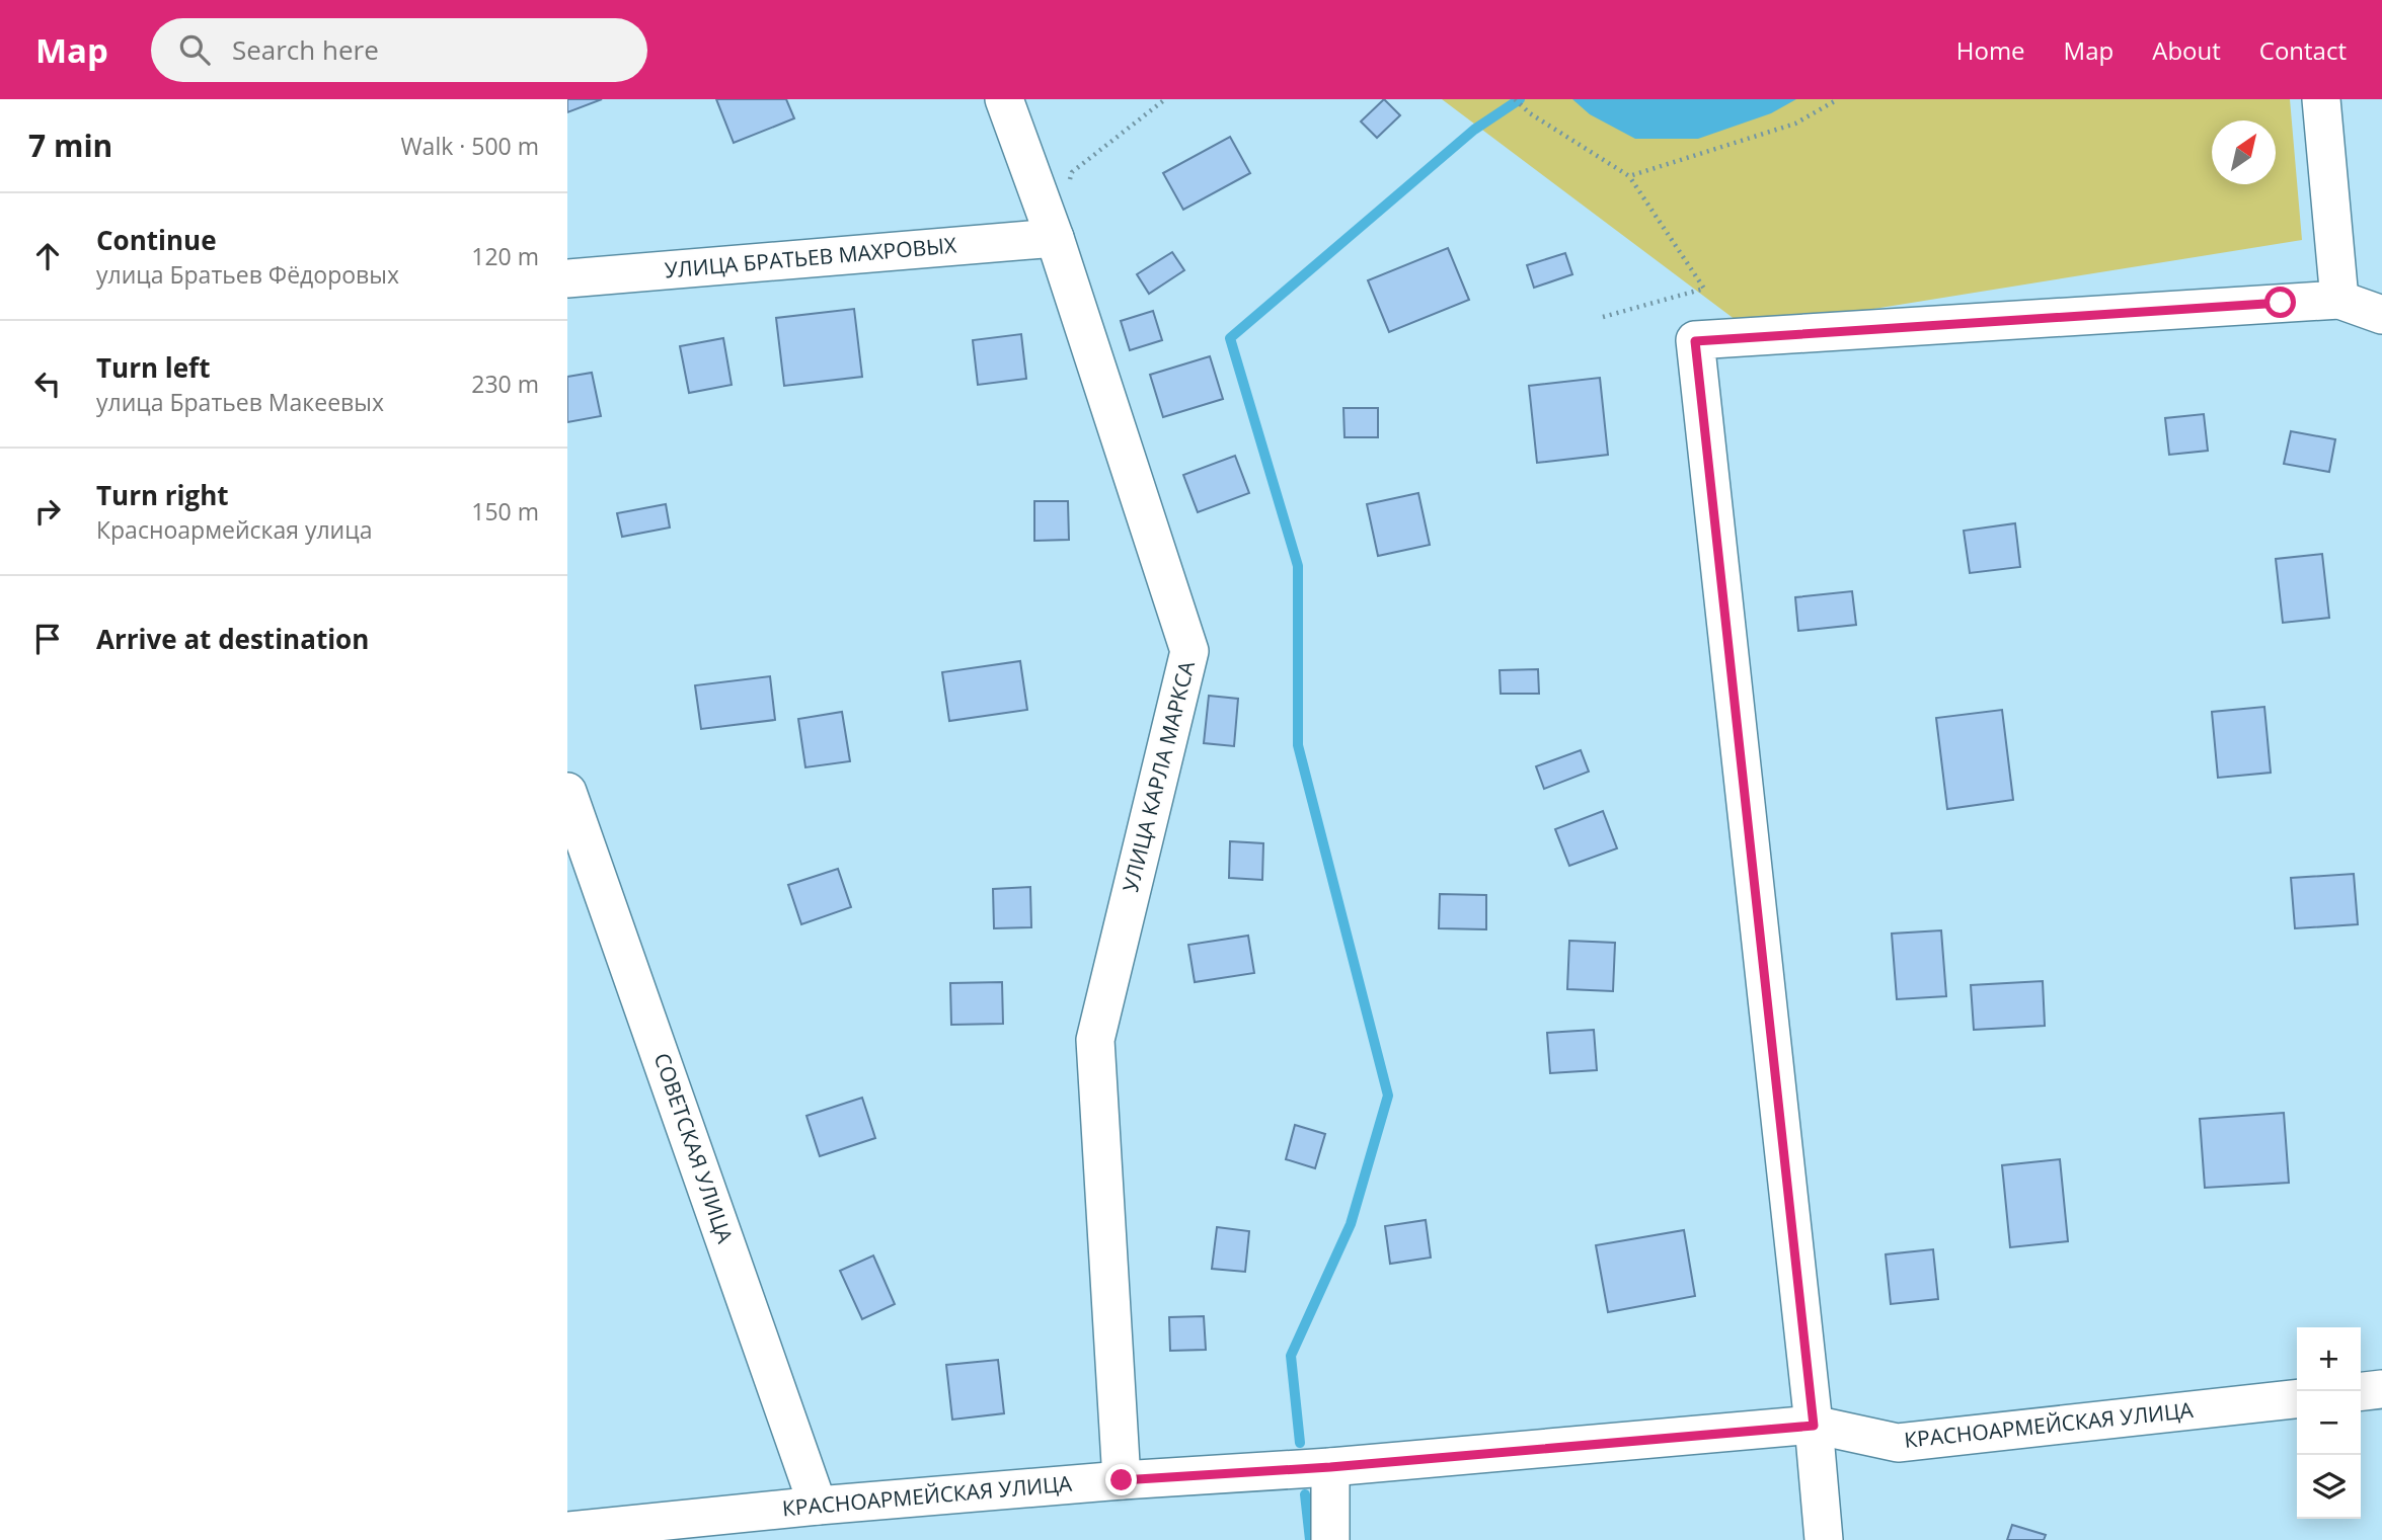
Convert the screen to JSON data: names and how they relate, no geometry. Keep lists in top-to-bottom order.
{
  "streets": {
    "street": [
      "УЛИЦА БРАТЬЕВ МАХРОВЫХ",
      "УЛИЦА КАРЛА МАРКСА",
      "СОВЕТСКАЯ УЛИЦА",
      "КРАСНОАРМЕЙСКАЯ УЛИЦА"
    ]
  },
  "crossings": [
    ["УЛИЦА БРАТЬЕВ МАХРОВЫХ", "УЛИЦА КАРЛА МАРКСА"],
    ["УЛИЦА КАРЛА МАРКСА", "КРАСНОАРМЕЙСКАЯ УЛИЦА"],
    ["СОВЕТСКАЯ УЛИЦА", "КРАСНОАРМЕЙСКАЯ УЛИЦА"]
  ],
  "north": "top right",
  "page": {
    "header": "Map",
    "search": "Search here",
    "nav": [
      "Home",
      "Map",
      "About",
      "Contact"
    ],
    "heading": ["7 min", "Walk · 500 m"],
    "list": [
      ["Continue", "улица Братьев Фёдоровых", "120 m"],
      ["Turn left", "улица Братьев Макеевых", "230 m"],
      ["Turn right", "Красноармейская улица", "150 m"],
      "Arrive at destination"
    ],
    "map_buttons": ["+", "−"]
  }
}
